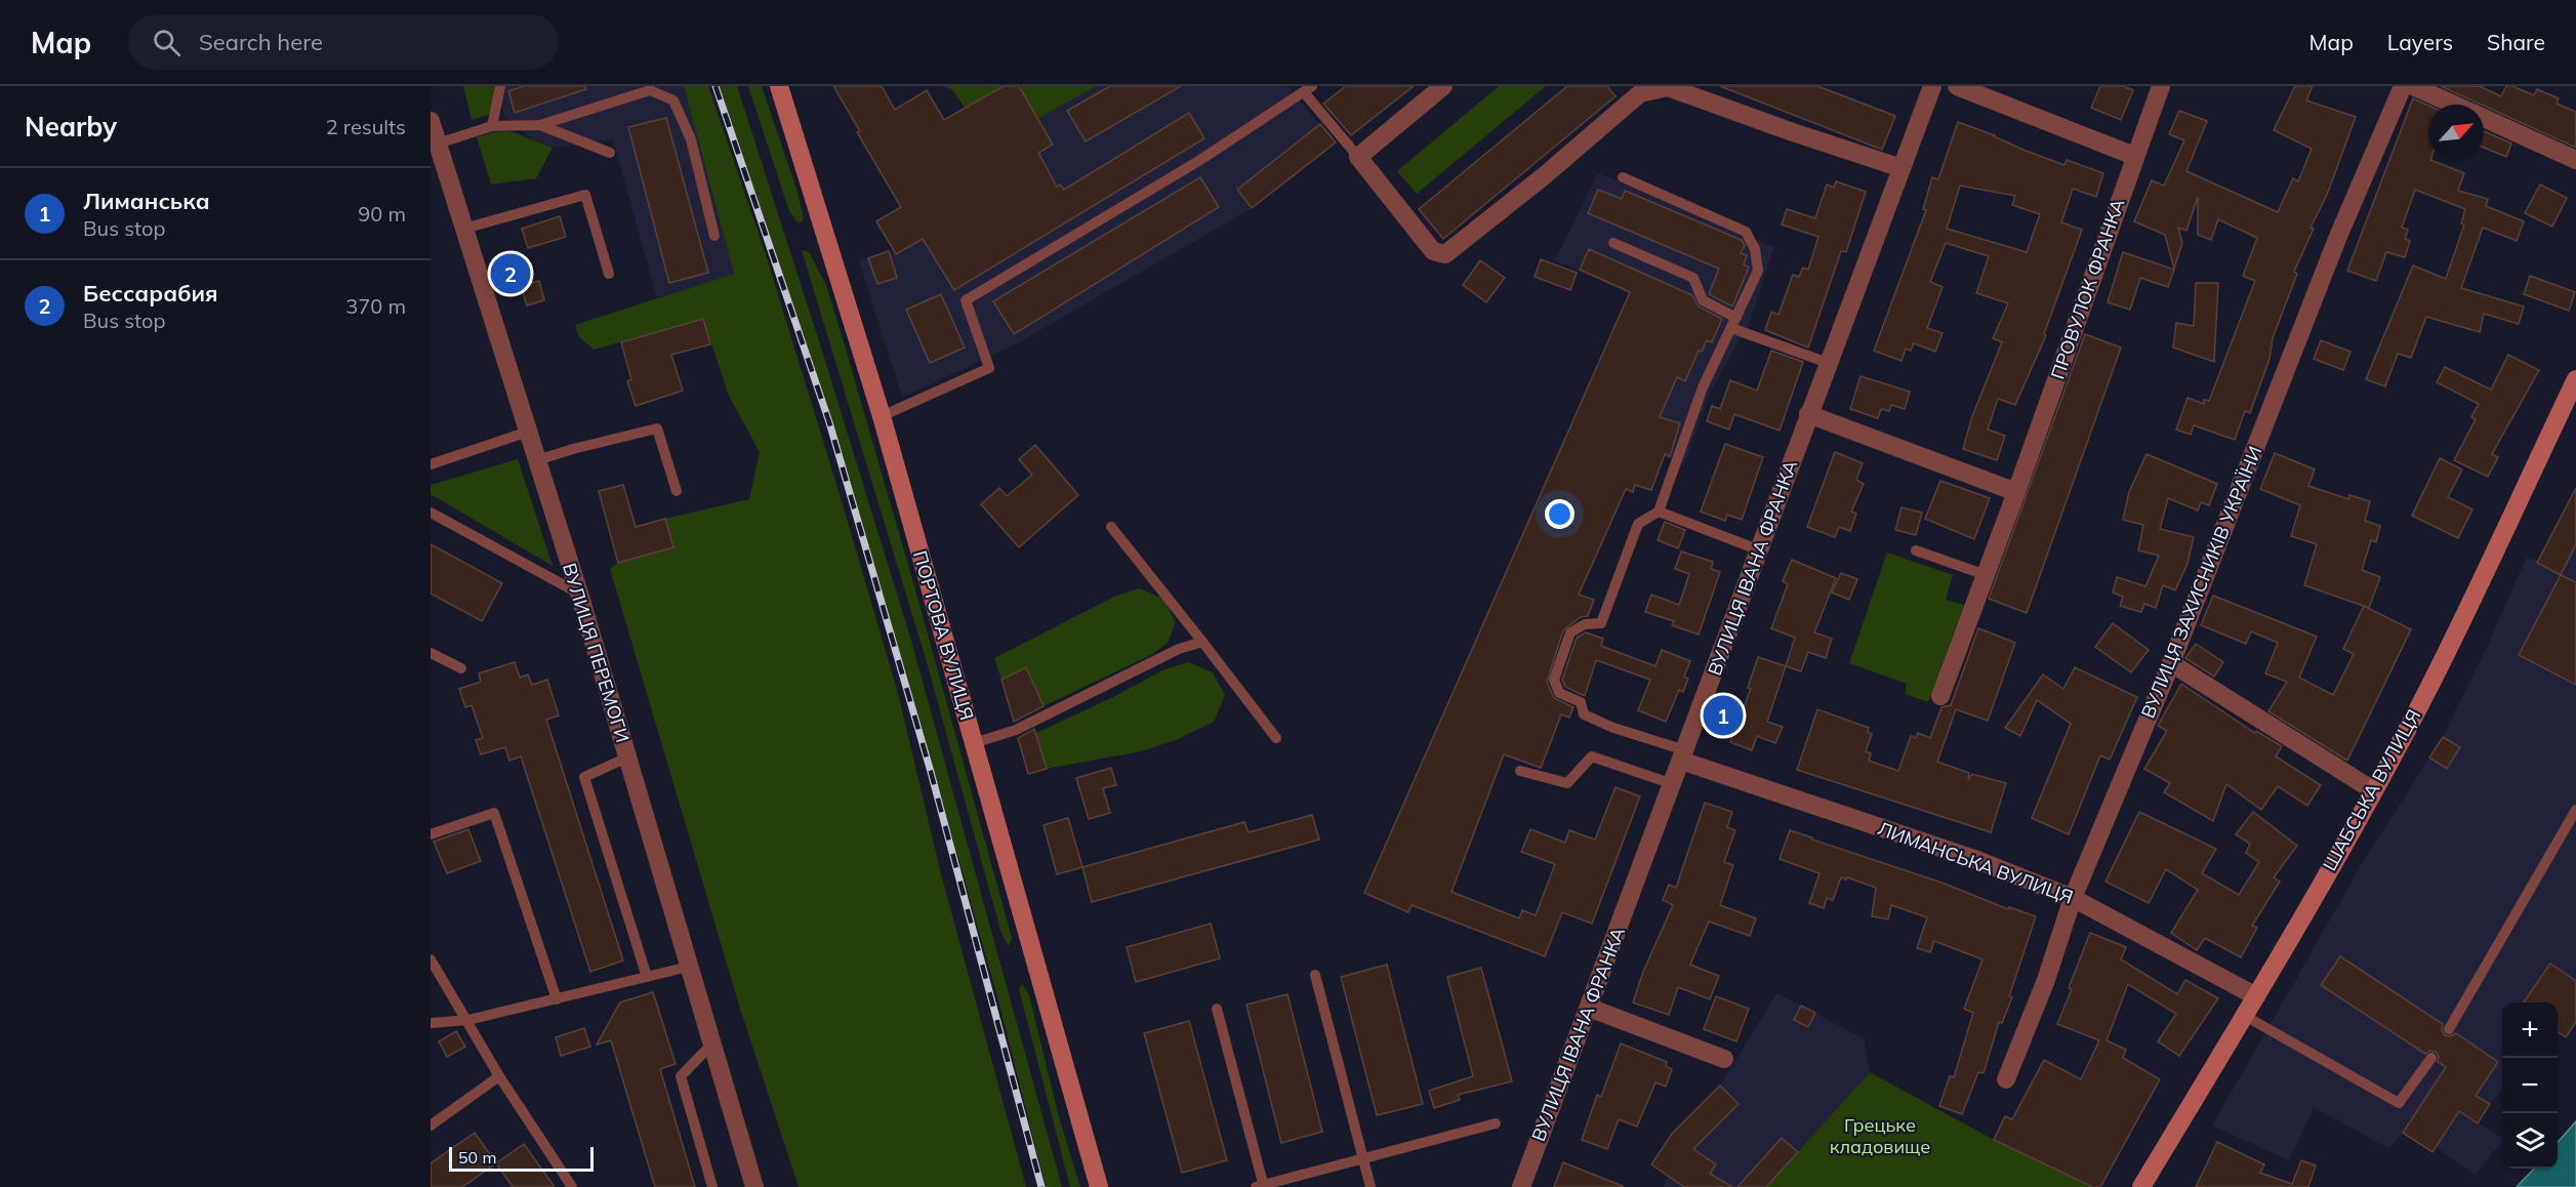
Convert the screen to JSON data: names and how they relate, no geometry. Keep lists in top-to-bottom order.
{
  "streets": {
    "main road": ["ПОРТОВА ВУЛИЦЯ", "ШАБСЬКА ВУЛИЦЯ"],
    "street": [
      "ПРОВУЛОК ФРАНКА",
      "ВУЛИЦЯ ІВАНА ФРАНКА",
      "ВУЛИЦЯ ЗАХИСНИКІВ УКРАЇНИ",
      "ВУЛИЦЯ ПЕРЕМОГИ",
      "ЛИМАНСЬКА ВУЛИЦЯ"
    ]
  },
  "crossings": [
    ["ВУЛИЦЯ ІВАНА ФРАНКА", "ЛИМАНСЬКА ВУЛИЦЯ"],
    ["ВУЛИЦЯ ЗАХИСНИКІВ УКРАЇНИ", "ЛИМАНСЬКА ВУЛИЦЯ"],
    ["ШАБСЬКА ВУЛИЦЯ", "ЛИМАНСЬКА ВУЛИЦЯ"]
  ],
  "parks": ["Грецьке кладовище"],
  "scale_bar": "50 m",
  "north": "top right",
  "page": {
    "header": "Map",
    "search": "Search here",
    "nav": ["Map", "Layers", "Share"],
    "heading": ["Nearby", "2 results"],
    "list": [
      {
        "mark": "1",
        "name": "Лиманська",
        "note": "Bus stop",
        "value": "90 m"
      },
      {
        "mark": "2",
        "name": "Бессарабия",
        "note": "Bus stop",
        "value": "370 m"
      }
    ],
    "pins": ["2", "1"],
    "map_buttons": ["+", "−"],
    "scale": "50 m"
  }
}
